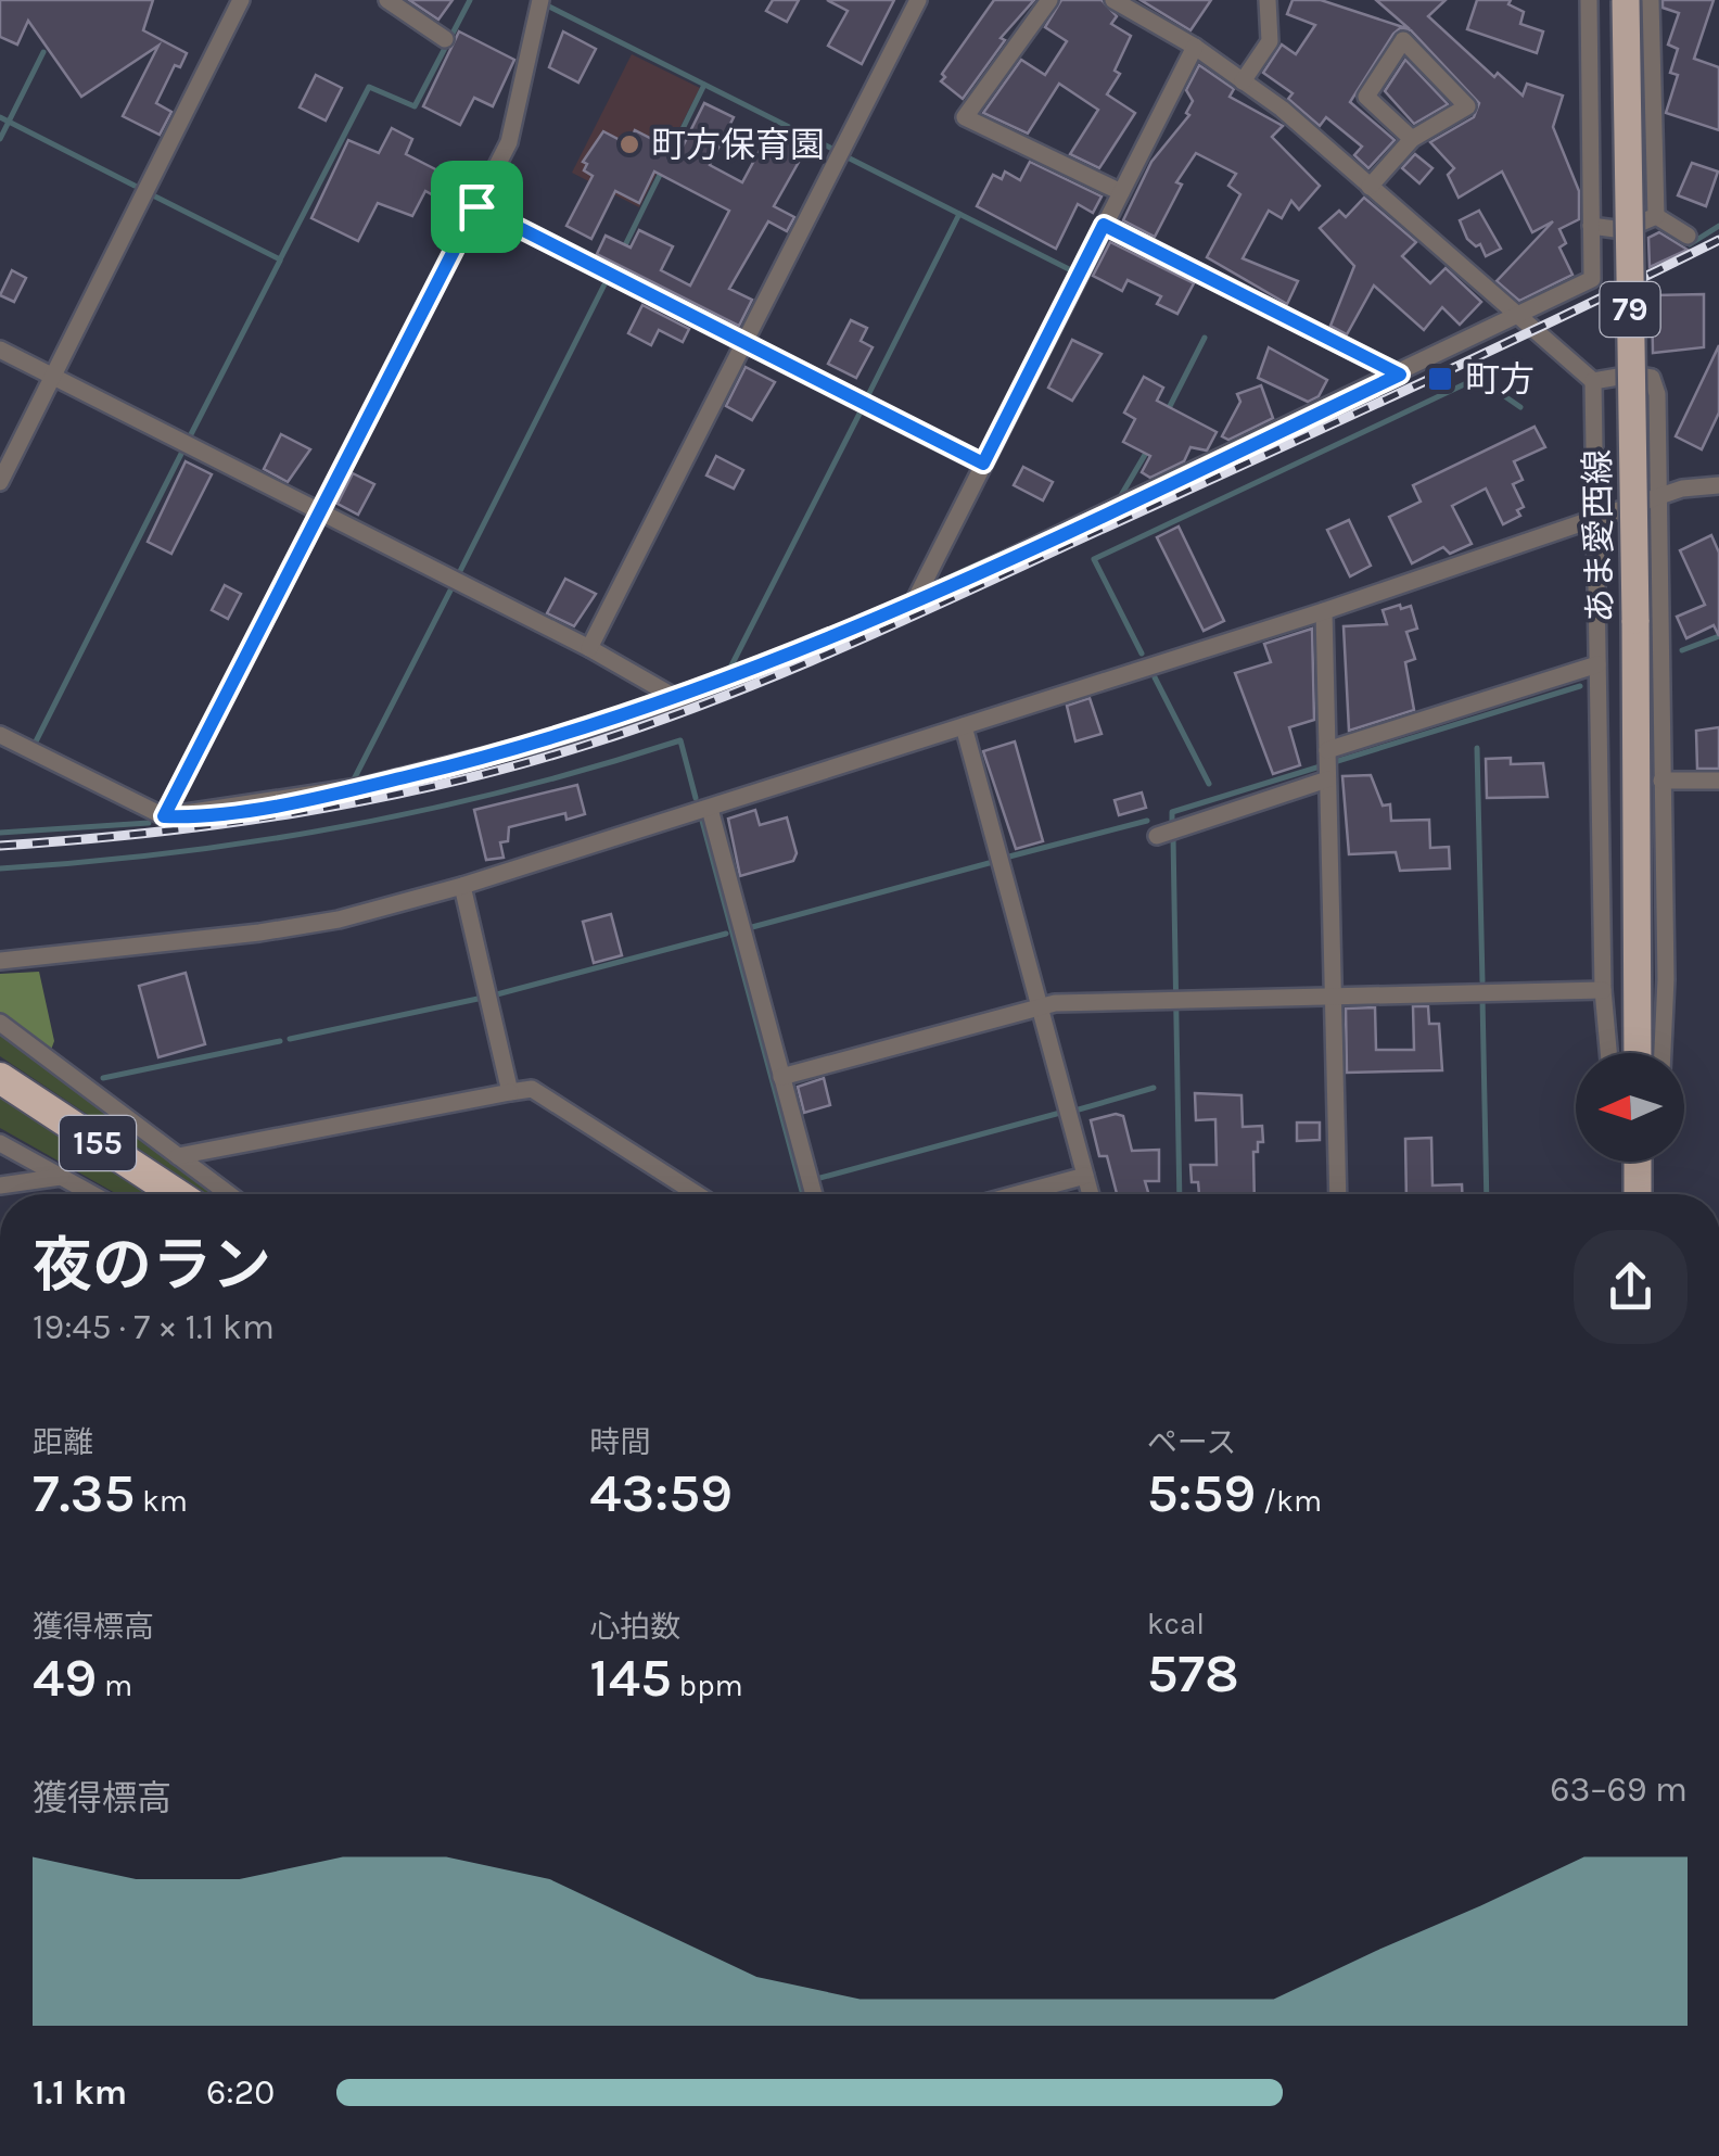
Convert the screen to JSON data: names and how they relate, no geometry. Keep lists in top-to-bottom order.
{
  "streets": {
    "highway": ["155"],
    "main road": ["79", "あま愛西線"]
  },
  "places": {
    "other": ["町方保育園"],
    "transit": ["町方"]
  },
  "north": "left",
  "page": {
    "heading": ["夜のラン", "19:45 · 7 × 1.1 km"],
    "stats": [
      ["距離", "7.35 km"],
      ["時間", "43:59"],
      ["ペース", "5:59 /km"],
      ["獲得標高", "49 m"],
      ["心拍数", "145 bpm"],
      ["kcal", "578"]
    ],
    "chart": ["獲得標高", "63–69 m"],
    "list": [
      {
        "name": "1.1 km",
        "note": "6:20"
      }
    ]
  }
}
